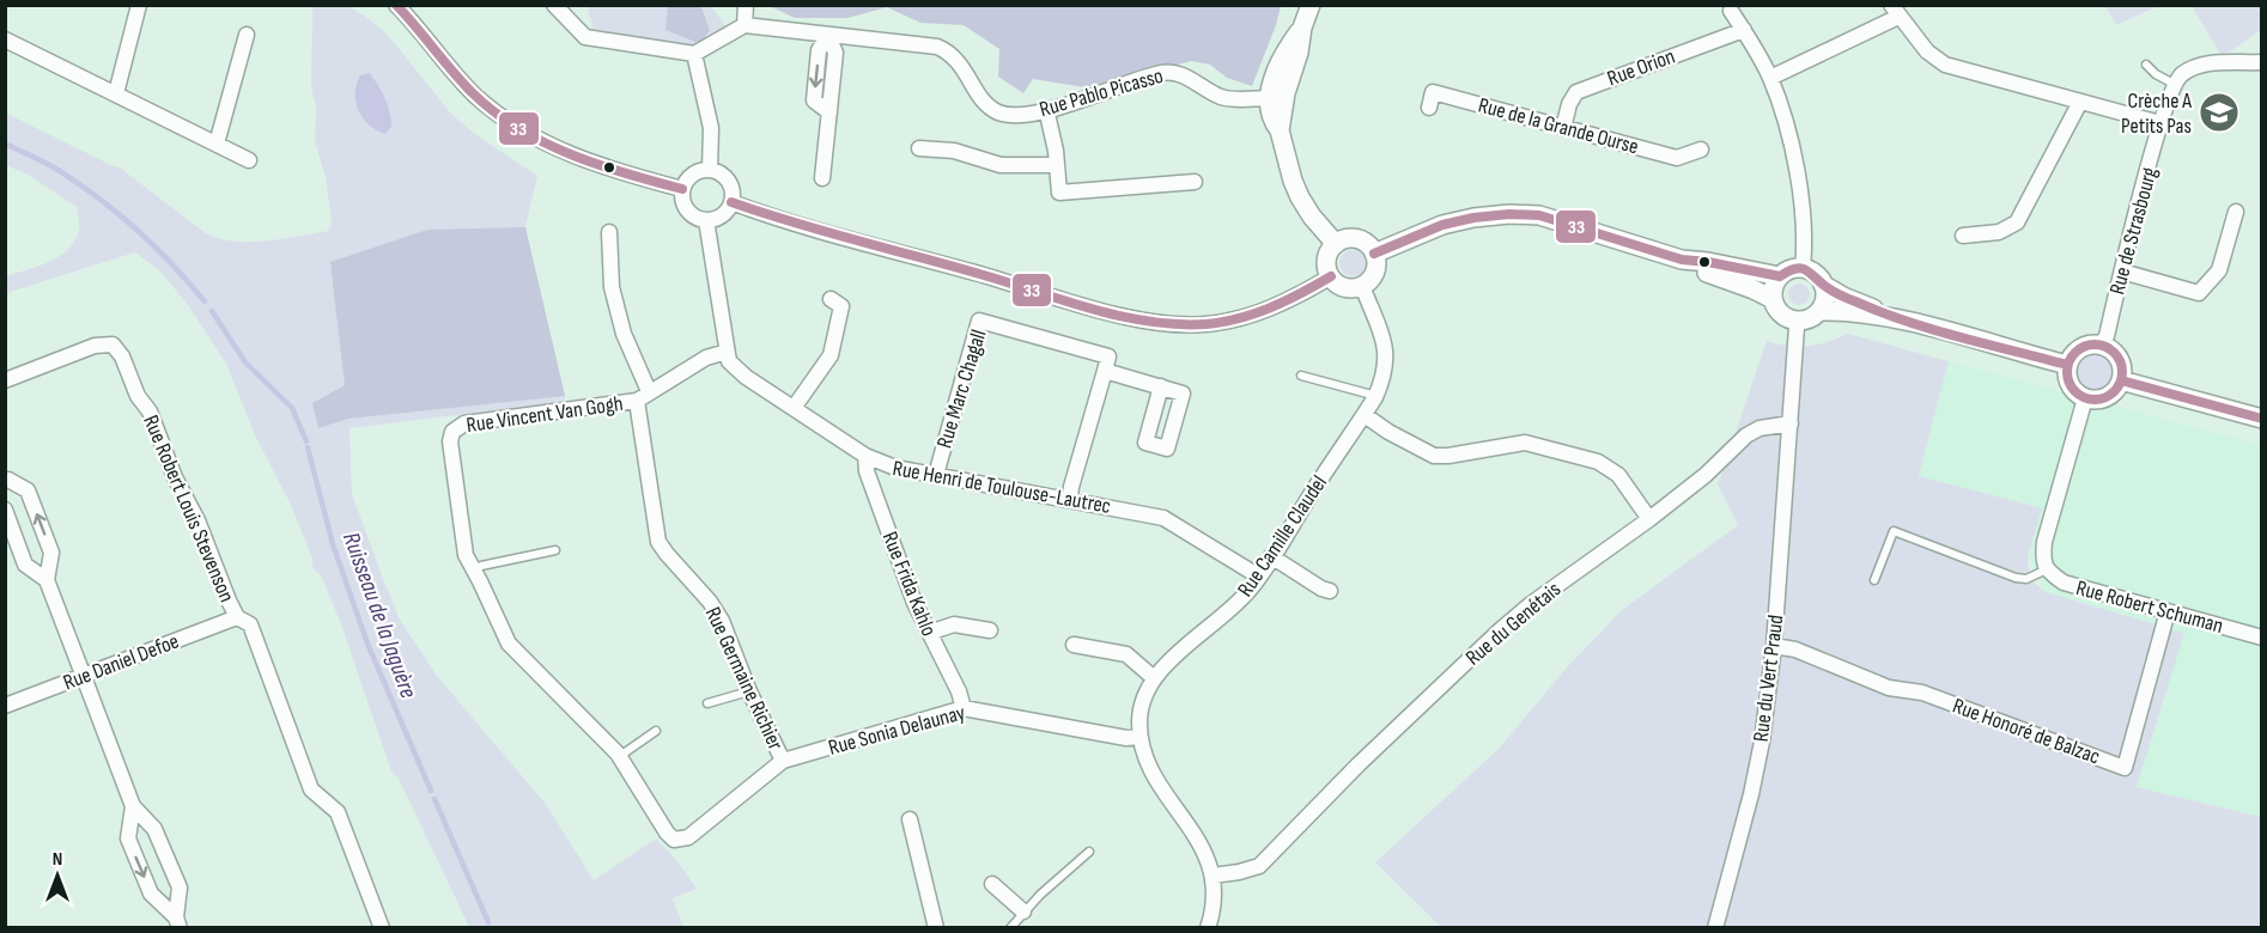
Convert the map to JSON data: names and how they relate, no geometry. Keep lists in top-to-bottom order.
{
  "streets": {
    "street": [
      "Rue Orion",
      "Rue Pablo Picasso",
      "Rue de la Grande Ourse",
      "Rue de Strasbourg",
      "Rue Marc Chagall",
      "Rue Vincent Van Gogh",
      "Rue Henri de Toulouse-Lautrec",
      "Rue Robert Louis Stevenson",
      "Rue Camille Claudel",
      "Rue Frida Kahlo",
      "Rue Robert Schuman",
      "Rue du Genétais",
      "Rue Daniel Defoe",
      "Rue Germaine Richier",
      "Rue du Vert Praud",
      "Rue Sonia Delaunay",
      "Rue Honoré de Balzac"
    ]
  },
  "crossings": [
    ["Rue Orion", "Rue de la Grande Ourse"],
    ["Rue Marc Chagall", "Rue Henri de Toulouse-Lautrec"],
    ["Rue Vincent Van Gogh", "Rue Henri de Toulouse-Lautrec"],
    ["Rue Vincent Van Gogh", "Rue Germaine Richier"],
    ["Rue Vincent Van Gogh", "Rue Sonia Delaunay"],
    ["Rue Henri de Toulouse-Lautrec", "Rue Camille Claudel"],
    ["Rue Henri de Toulouse-Lautrec", "Rue Frida Kahlo"],
    ["Rue Robert Louis Stevenson", "Rue Daniel Defoe"],
    ["Rue Camille Claudel", "Rue du Genétais"],
    ["Rue Camille Claudel", "Rue Sonia Delaunay"],
    ["Rue Frida Kahlo", "Rue Sonia Delaunay"],
    ["Rue Robert Schuman", "Rue Honoré de Balzac"],
    ["Rue du Genétais", "Rue du Vert Praud"],
    ["Rue Germaine Richier", "Rue Sonia Delaunay"],
    ["Rue du Vert Praud", "Rue Honoré de Balzac"]
  ],
  "water": ["Ruisseau de la Jaguère"],
  "places": {
    "school or university": ["Crèche A Petits Pas"]
  },
  "lines": ["transit line 33"],
  "north": "top"
}
